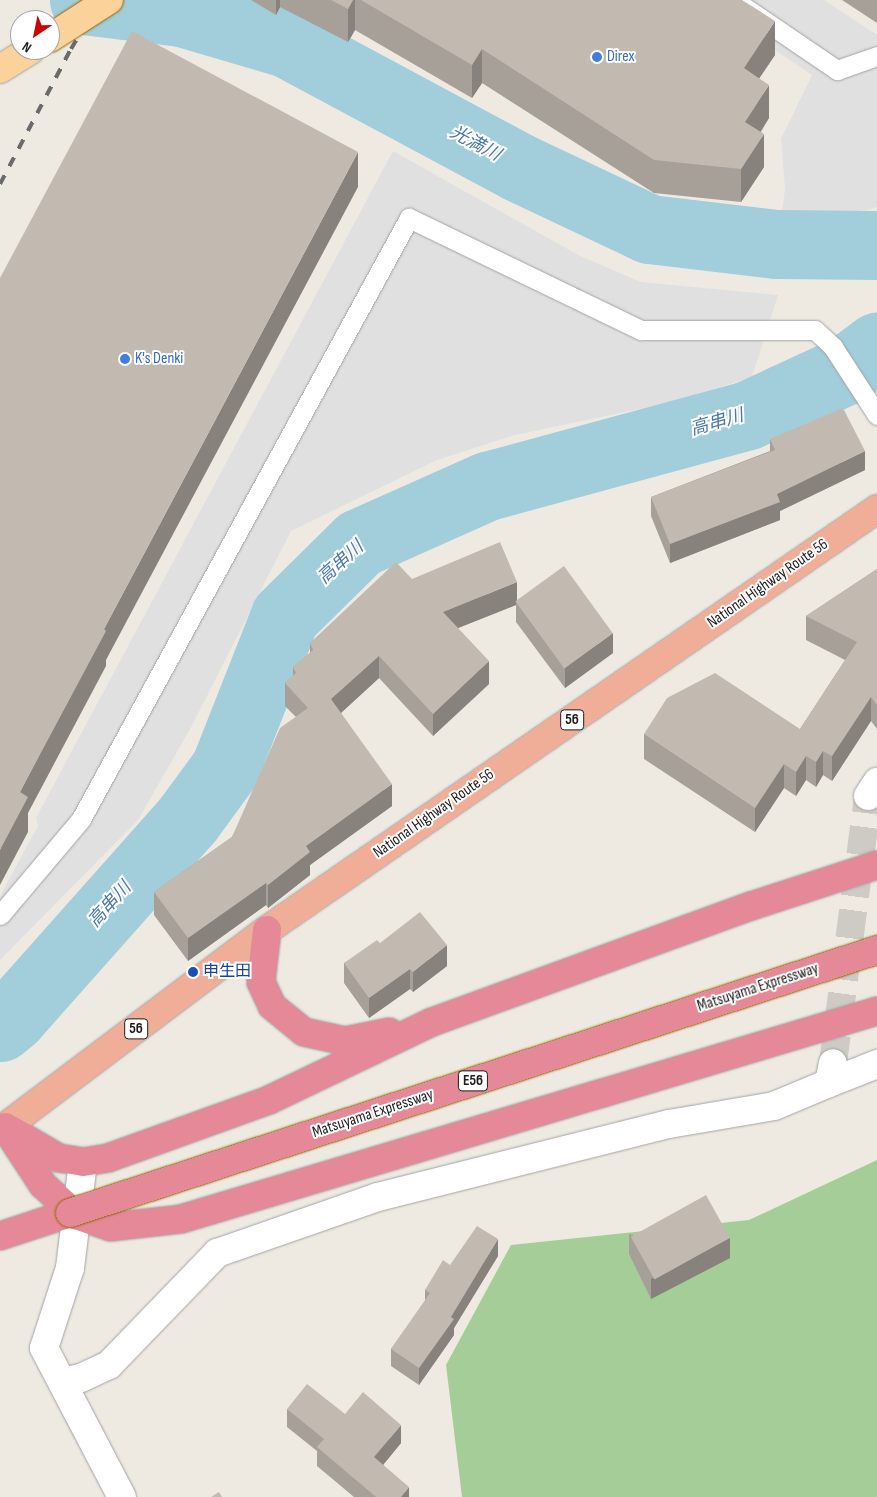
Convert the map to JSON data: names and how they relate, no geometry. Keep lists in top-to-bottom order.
{
  "streets": {
    "highway": [
      "National Highway Route 56",
      "56",
      "Matsuyama Expressway",
      "E56"
    ]
  },
  "crossings": [
    ["Matsuyama Expressway", "E56"]
  ],
  "water": ["光満川", "高串川"],
  "places": ["Direx", "K's Denki", "申生田"],
  "north": "bottom left"
}
